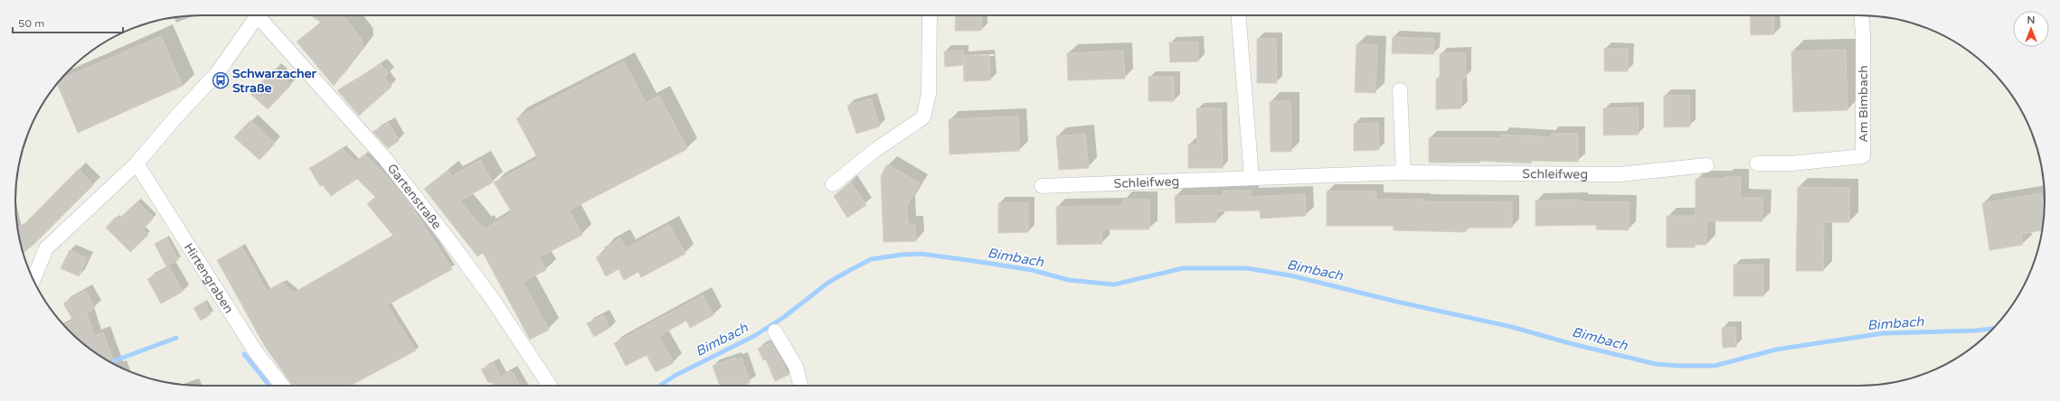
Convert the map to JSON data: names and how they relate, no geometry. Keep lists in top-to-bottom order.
{
  "streets": {
    "street": [
      "Am Bimbach",
      "Schleifweg",
      "Gartenstraße",
      "Hirtengraben"
    ]
  },
  "water": ["Bimbach"],
  "places": {
    "bus stop": ["Schwarzacher Straße"]
  },
  "scale_bar": "50 m",
  "north": "top"
}
